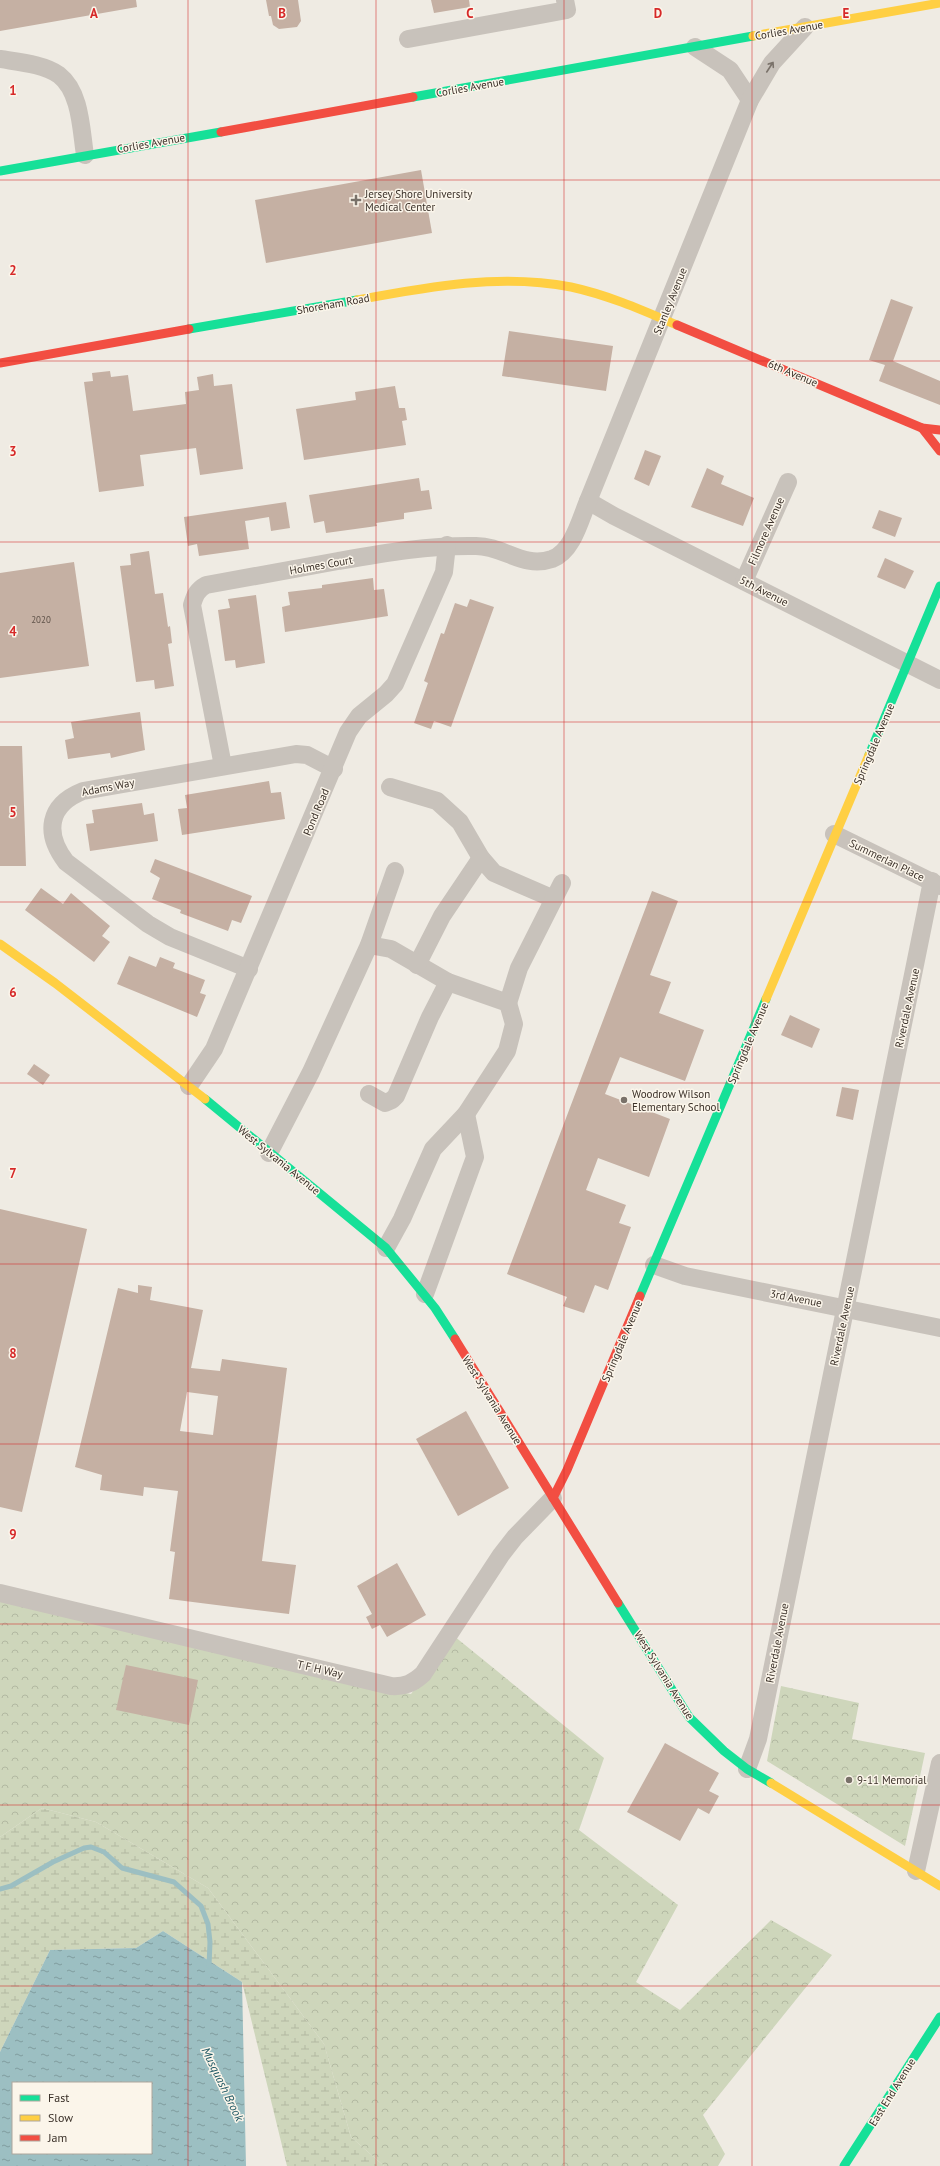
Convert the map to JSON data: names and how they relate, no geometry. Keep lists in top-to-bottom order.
{
  "streets": {
    "main road": [
      "Corlies Avenue",
      "Shoreham Road",
      "6th Avenue",
      "Springdale Avenue",
      "West Sylvania Avenue",
      "East End Avenue"
    ],
    "street": [
      "Stanley Avenue",
      "Filmore Avenue",
      "Holmes Court",
      "5th Avenue",
      "Adams Way",
      "Pond Road",
      "Summerlan Place",
      "Riverdale Avenue",
      "3rd Avenue",
      "T F H Way"
    ]
  },
  "crossings": [
    ["Corlies Avenue", "Stanley Avenue"],
    ["Stanley Avenue", "Shoreham Road"],
    ["Stanley Avenue", "6th Avenue"],
    ["Stanley Avenue", "Holmes Court"],
    ["Stanley Avenue", "5th Avenue"],
    ["Shoreham Road", "6th Avenue"],
    ["Filmore Avenue", "5th Avenue"],
    ["Holmes Court", "5th Avenue"],
    ["Holmes Court", "Adams Way"],
    ["Holmes Court", "Pond Road"],
    ["5th Avenue", "Springdale Avenue"],
    ["Springdale Avenue", "Summerlan Place"],
    ["Springdale Avenue", "West Sylvania Avenue"],
    ["Springdale Avenue", "3rd Avenue"],
    ["Springdale Avenue", "T F H Way"],
    ["Adams Way", "Pond Road"],
    ["Pond Road", "West Sylvania Avenue"],
    ["Summerlan Place", "Riverdale Avenue"],
    ["Riverdale Avenue", "West Sylvania Avenue"],
    ["Riverdale Avenue", "3rd Avenue"],
    ["West Sylvania Avenue", "T F H Way"]
  ],
  "water": ["Musquash Brook"],
  "places": {
    "health": ["Jersey Shore University Medical Center"],
    "other": ["Woodrow Wilson Elementary School", "9-11 Memorial"]
  },
  "house_numbers": ["2020"],
  "legend": ["Fast", "Slow", "Jam"],
  "grid": {
    "columns": [
      "A",
      "B",
      "C",
      "D",
      "E"
    ],
    "rows": [
      "1",
      "2",
      "3",
      "4",
      "5",
      "6",
      "7",
      "8",
      "9"
    ]
  }
}
